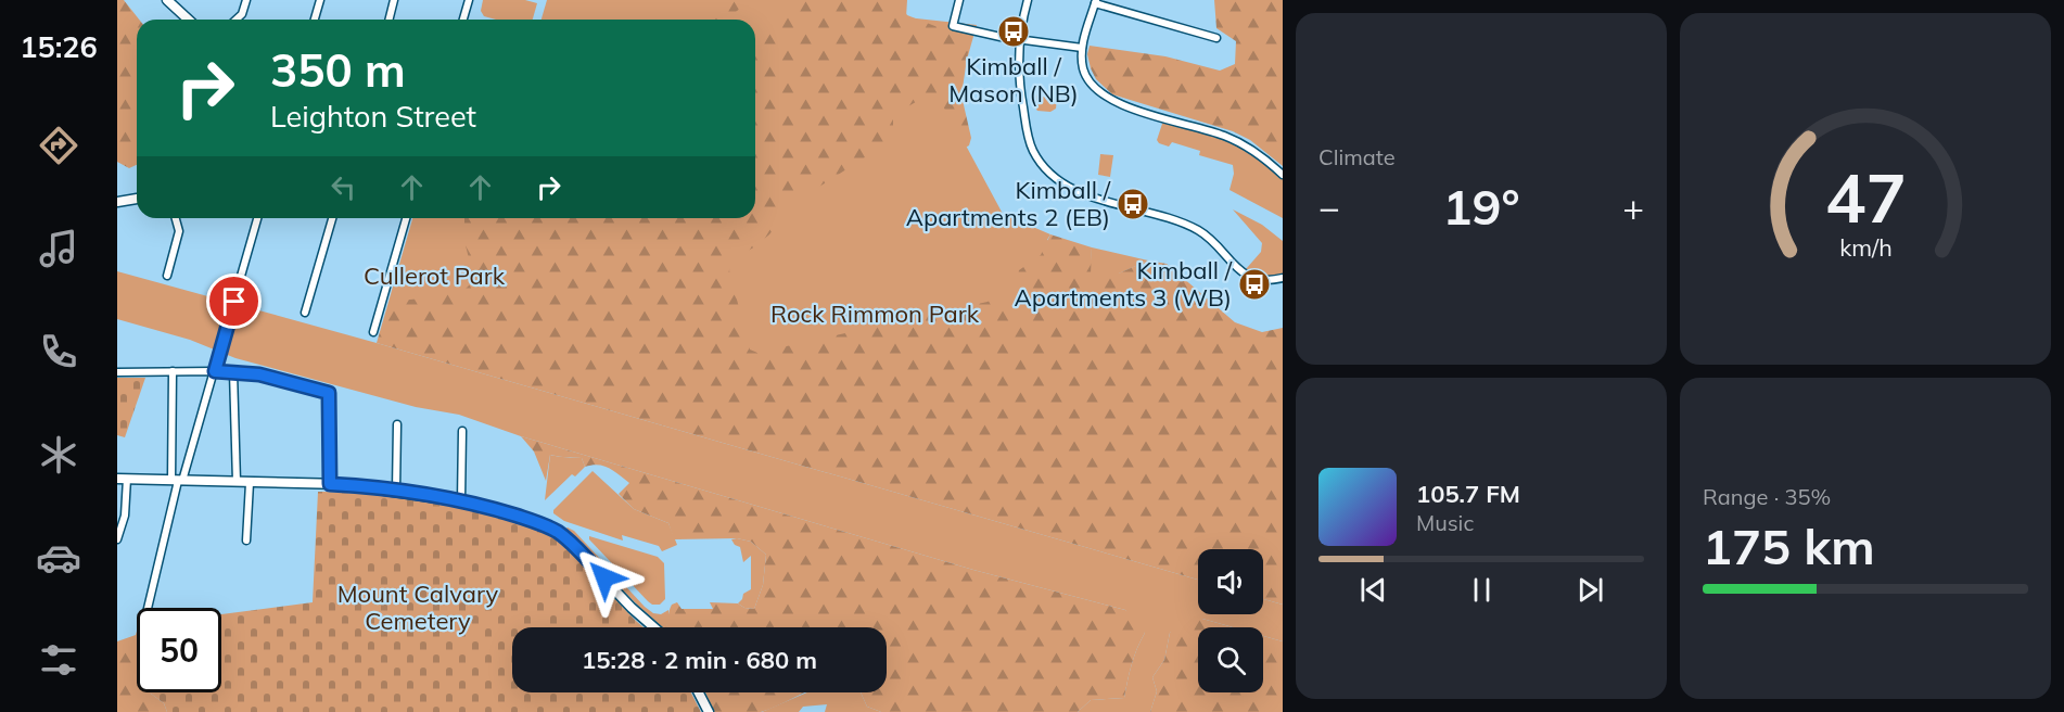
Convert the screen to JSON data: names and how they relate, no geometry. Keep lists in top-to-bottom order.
{
  "parks": ["Cullerot Park", "Rock Rimmon Park", "Mount Calvary Cemetery"],
  "places": {
    "bus stop": ["Kimball / Mason (NB)", "Kimball / Apartments 2 (EB)", "Kimball / Apartments 3 (WB)"]
  },
  "page": {
    "tabs": "15:26",
    "tile": [
      "Climate",
      ["Range · 35%", "175 km"]
    ],
    "turn": ["350 m", "Leighton Street"],
    "heat": ["−", "19°", "+"],
    "song": ["105.7 FM", "Music"],
    "limit": "50",
    "trip": "15:28 · 2 min · 680 m",
    "gauge": ["47", "km/h"]
  }
}
